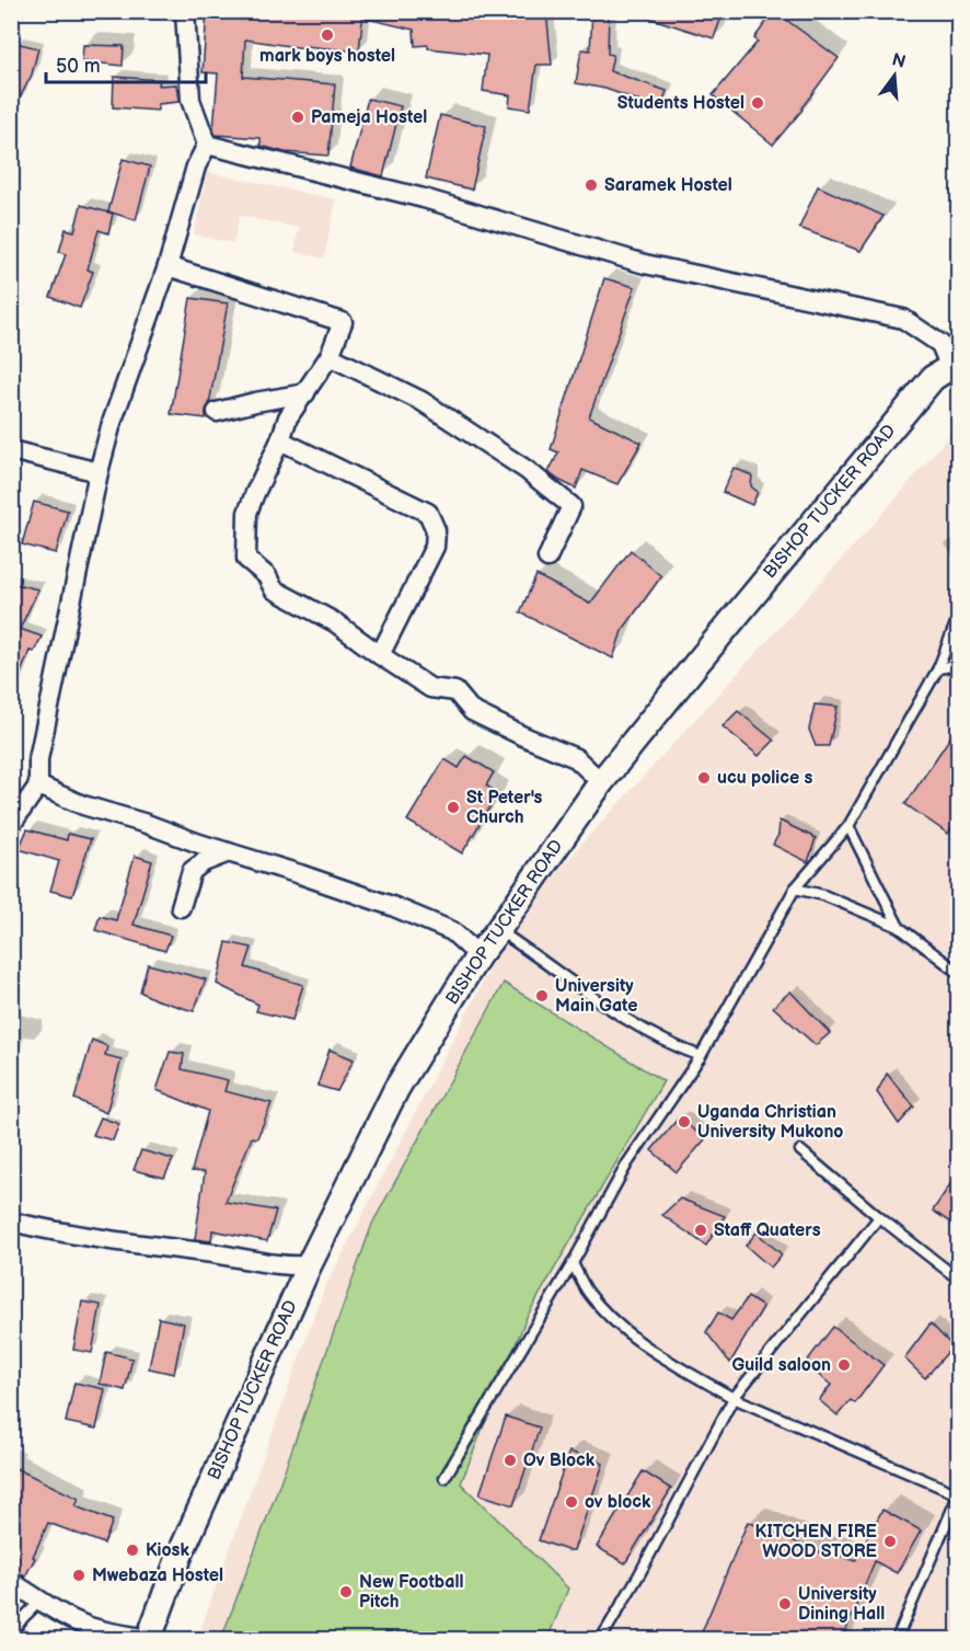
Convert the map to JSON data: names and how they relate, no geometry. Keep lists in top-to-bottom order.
{
  "streets": {
    "main road": ["BISHOP TUCKER ROAD"]
  },
  "places": [
    "mark boys hostel",
    "Students Hostel",
    "Pameja Hostel",
    "Saramek Hostel",
    "ucu police s",
    "St Peter's Church",
    "University Main Gate",
    "Uganda Christian University Mukono",
    "Staff Quaters",
    "Guild saloon",
    "Ov Block",
    "ov block",
    "KITCHEN FIRE WOOD STORE",
    "Kiosk",
    "Mwebaza Hostel",
    "New Football Pitch",
    "University Dining Hall"
  ],
  "scale_bar": "50 m",
  "north": "top"
}
